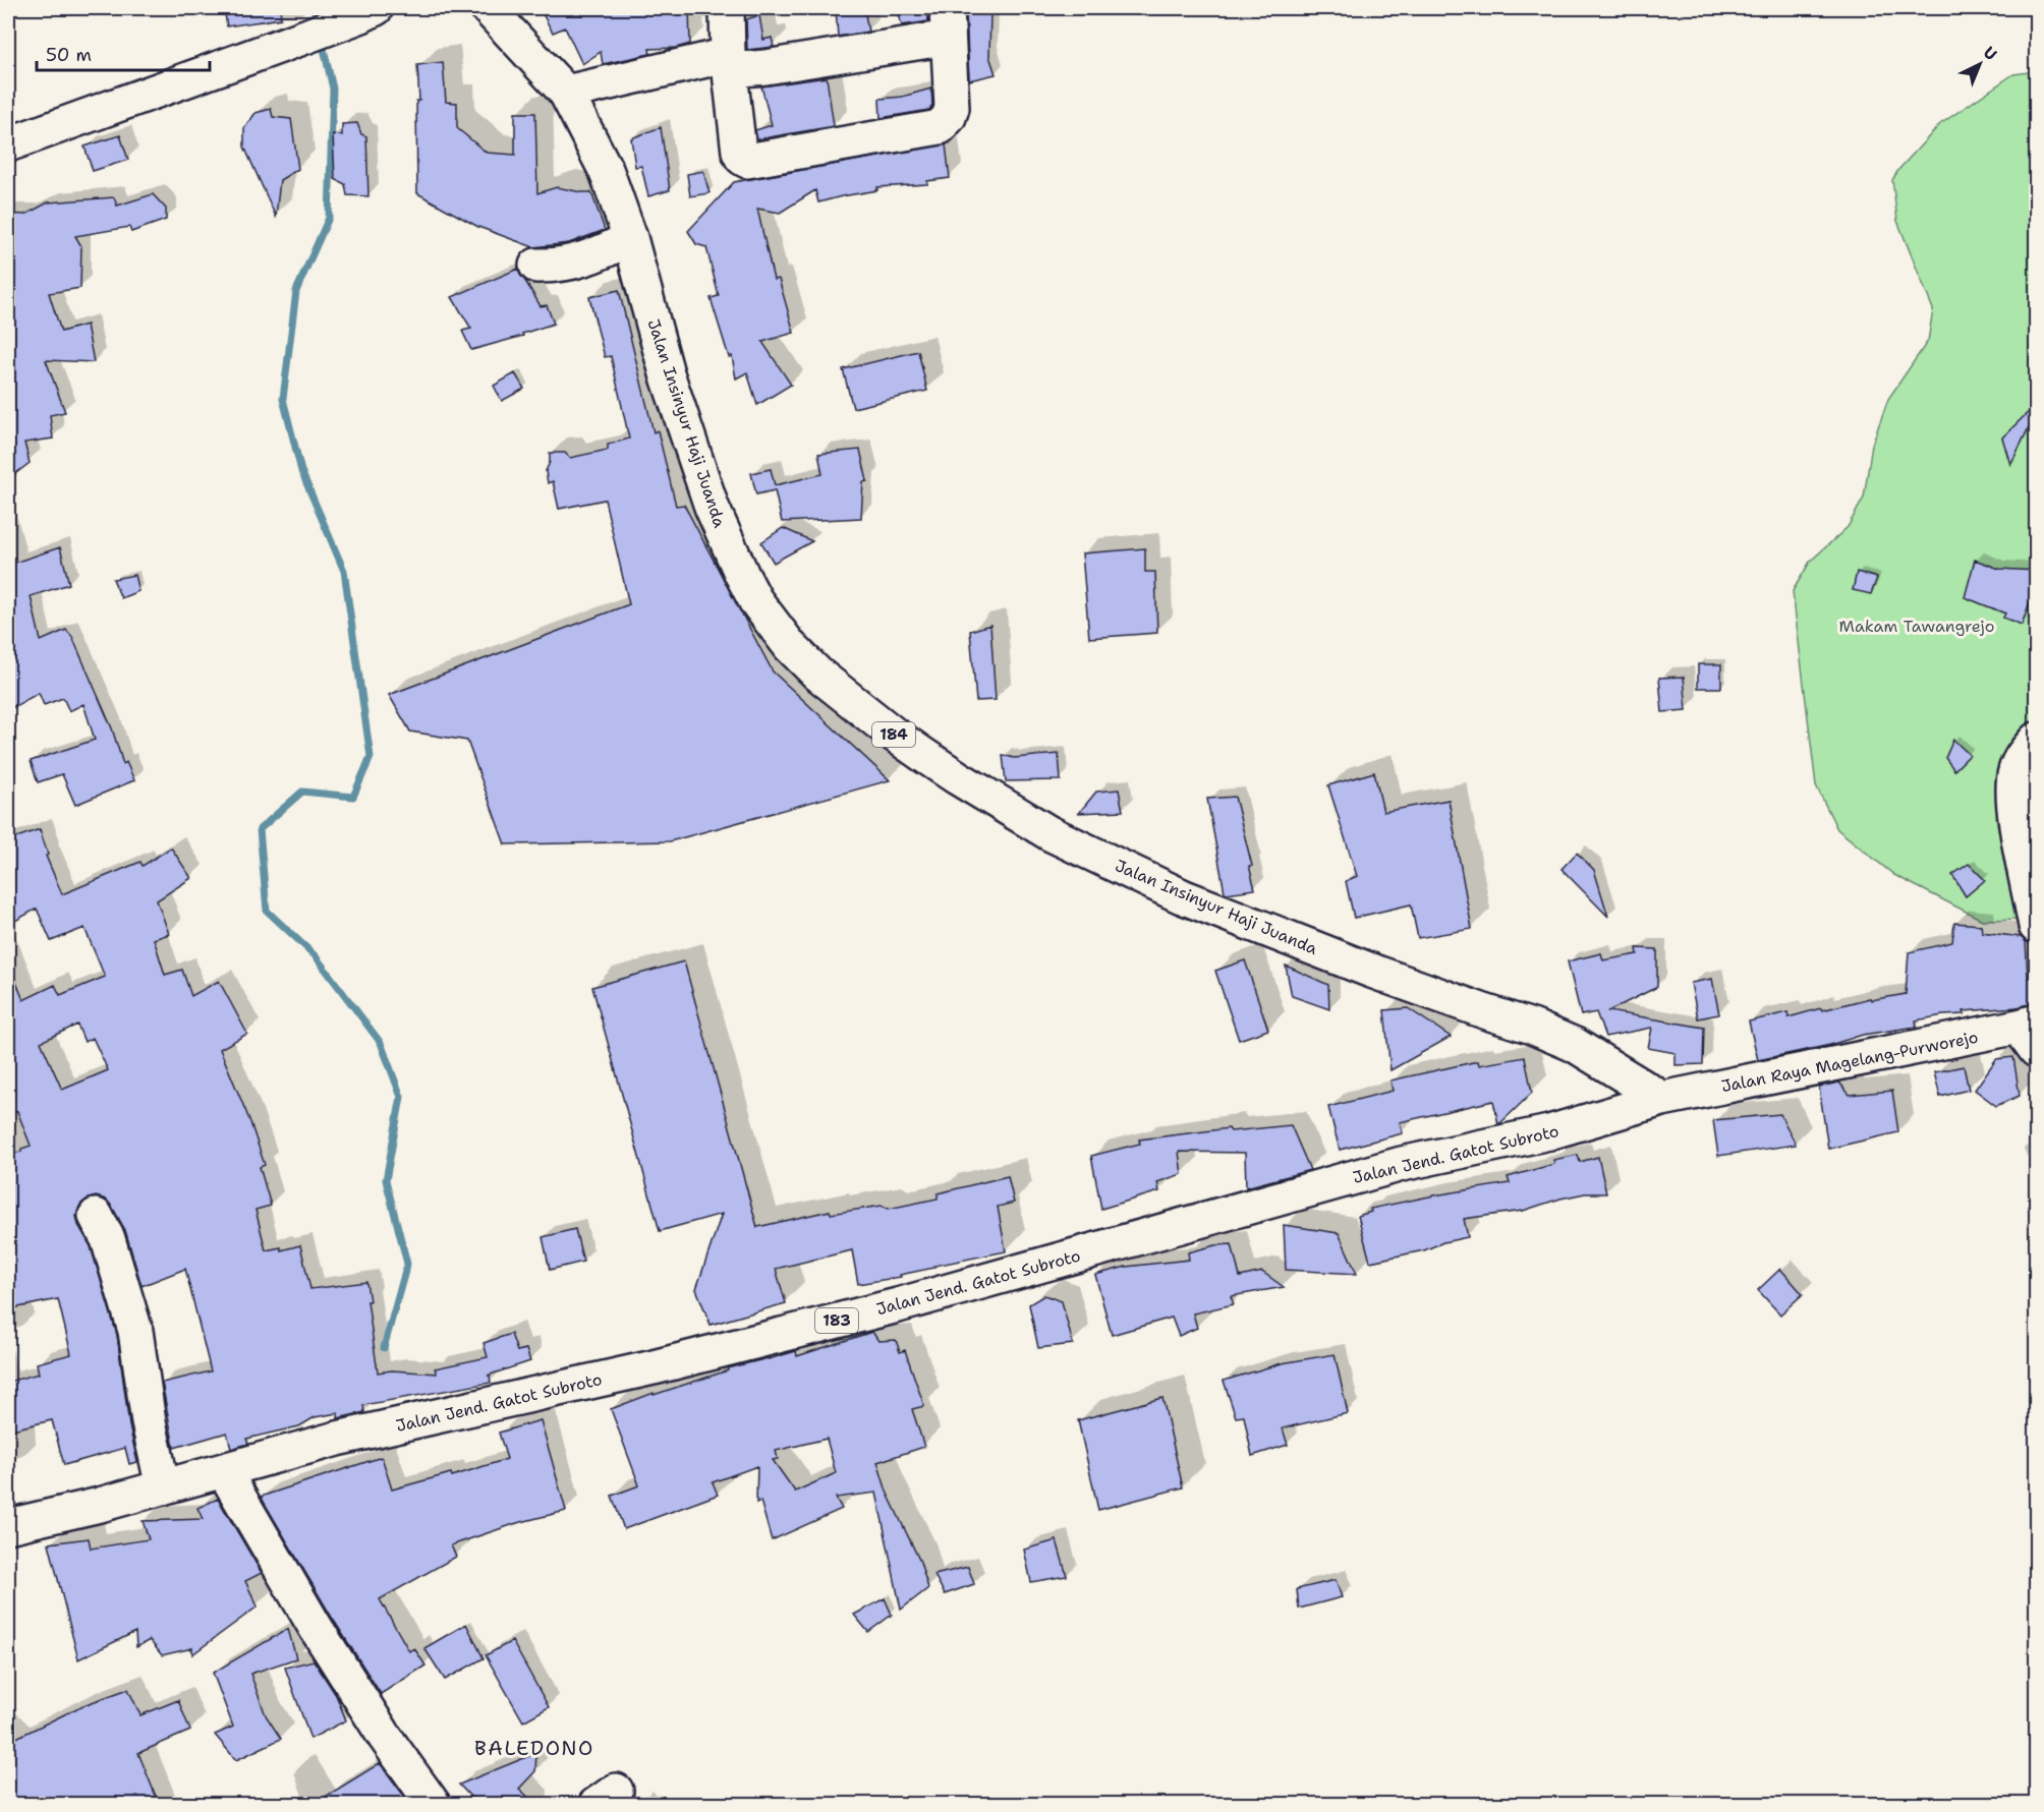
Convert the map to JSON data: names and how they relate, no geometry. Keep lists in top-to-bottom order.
{
  "streets": {
    "main road": [
      "Jalan Insinyur Haji Juanda",
      "184",
      "Jalan Raya Magelang-Purworejo",
      "Jalan Jend. Gatot Subroto",
      "183"
    ]
  },
  "crossings": [
    ["Jalan Insinyur Haji Juanda", "Jalan Raya Magelang-Purworejo"],
    ["Jalan Insinyur Haji Juanda", "Jalan Jend. Gatot Subroto"],
    ["Jalan Raya Magelang-Purworejo", "Jalan Jend. Gatot Subroto"]
  ],
  "districts": ["BALEDONO"],
  "parks": ["Makam Tawangrejo"],
  "scale_bar": "50 m",
  "north": "top right"
}
